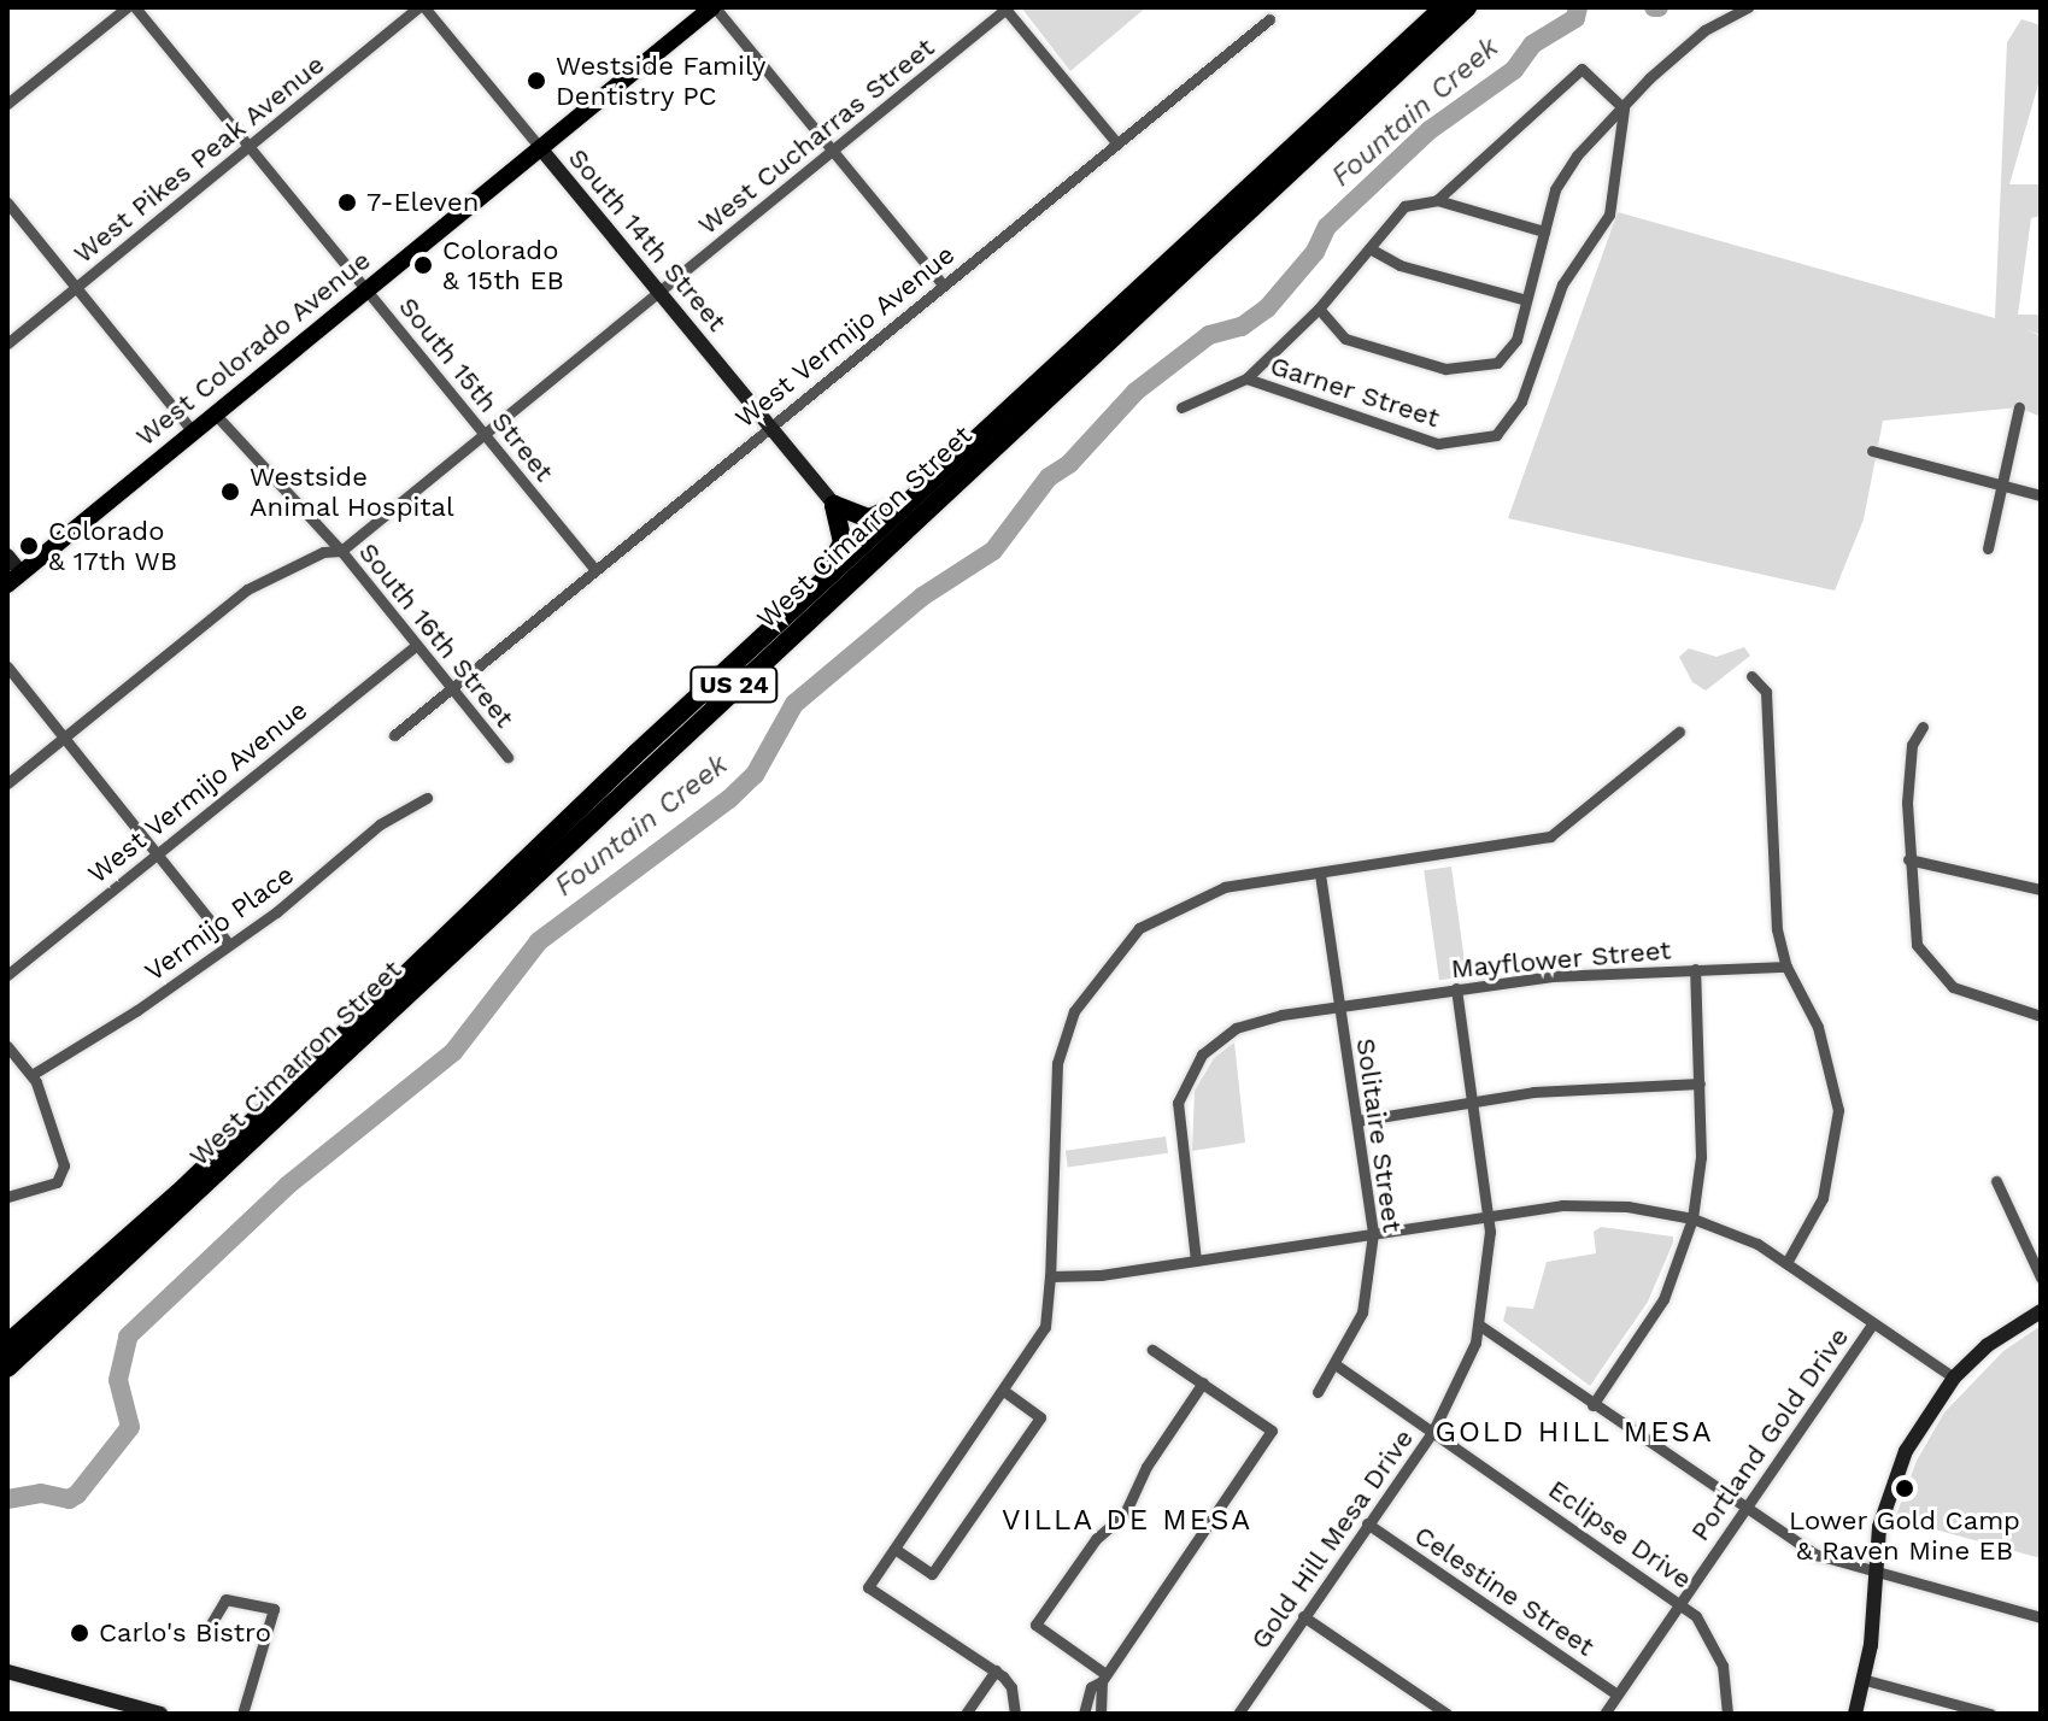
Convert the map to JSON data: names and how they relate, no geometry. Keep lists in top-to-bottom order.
{
  "streets": {
    "highway": ["West Cimarron Street", "US 24"],
    "main road": ["West Colorado Avenue"],
    "street": [
      "West Cucharras Street",
      "West Pikes Peak Avenue",
      "South 14th Street",
      "West Vermijo Avenue",
      "South 15th Street",
      "Garner Street",
      "South 16th Street",
      "Vermijo Place",
      "Mayflower Street",
      "Solitaire Street",
      "Portland Gold Drive",
      "Eclipse Drive",
      "Gold Hill Mesa Drive",
      "Celestine Street"
    ]
  },
  "crossings": [
    ["West Cucharras Street", "South 14th Street"],
    ["West Cucharras Street", "South 15th Street"],
    ["West Cucharras Street", "South 16th Street"],
    ["West Pikes Peak Avenue", "South 14th Street"],
    ["West Pikes Peak Avenue", "South 15th Street"],
    ["South 14th Street", "West Vermijo Avenue"],
    ["South 14th Street", "West Colorado Avenue"],
    ["West Vermijo Avenue", "South 15th Street"],
    ["West Vermijo Avenue", "South 16th Street"],
    ["West Colorado Avenue", "South 15th Street"],
    ["West Colorado Avenue", "South 16th Street"],
    ["Mayflower Street", "Solitaire Street"],
    ["Mayflower Street", "Gold Hill Mesa Drive"],
    ["Solitaire Street", "Eclipse Drive"],
    ["Portland Gold Drive", "Eclipse Drive"],
    ["Portland Gold Drive", "Celestine Street"],
    ["Eclipse Drive", "Gold Hill Mesa Drive"],
    ["Gold Hill Mesa Drive", "Celestine Street"]
  ],
  "districts": ["GOLD HILL MESA", "VILLA DE MESA"],
  "water": ["Fountain Creek"],
  "places": [
    "Westside Family Dentistry PC",
    "7-Eleven",
    "Colorado & 15th EB",
    "Westside Animal Hospital",
    "Colorado & 17th WB",
    "Lower Gold Camp & Raven Mine EB",
    "Carlo's Bistro"
  ]
}
